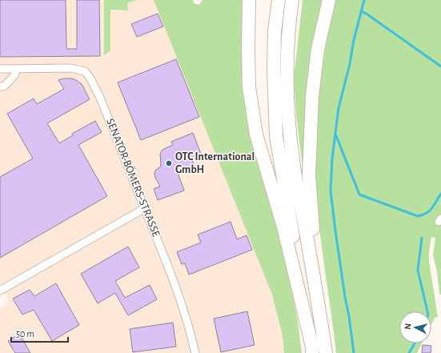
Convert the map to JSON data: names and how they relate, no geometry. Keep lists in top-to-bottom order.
{
  "streets": {
    "street": ["SENATOR-BÖMERS-STRASSE"]
  },
  "places": ["OTC International GmbH"],
  "scale_bar": "50 m",
  "north": "left"
}
